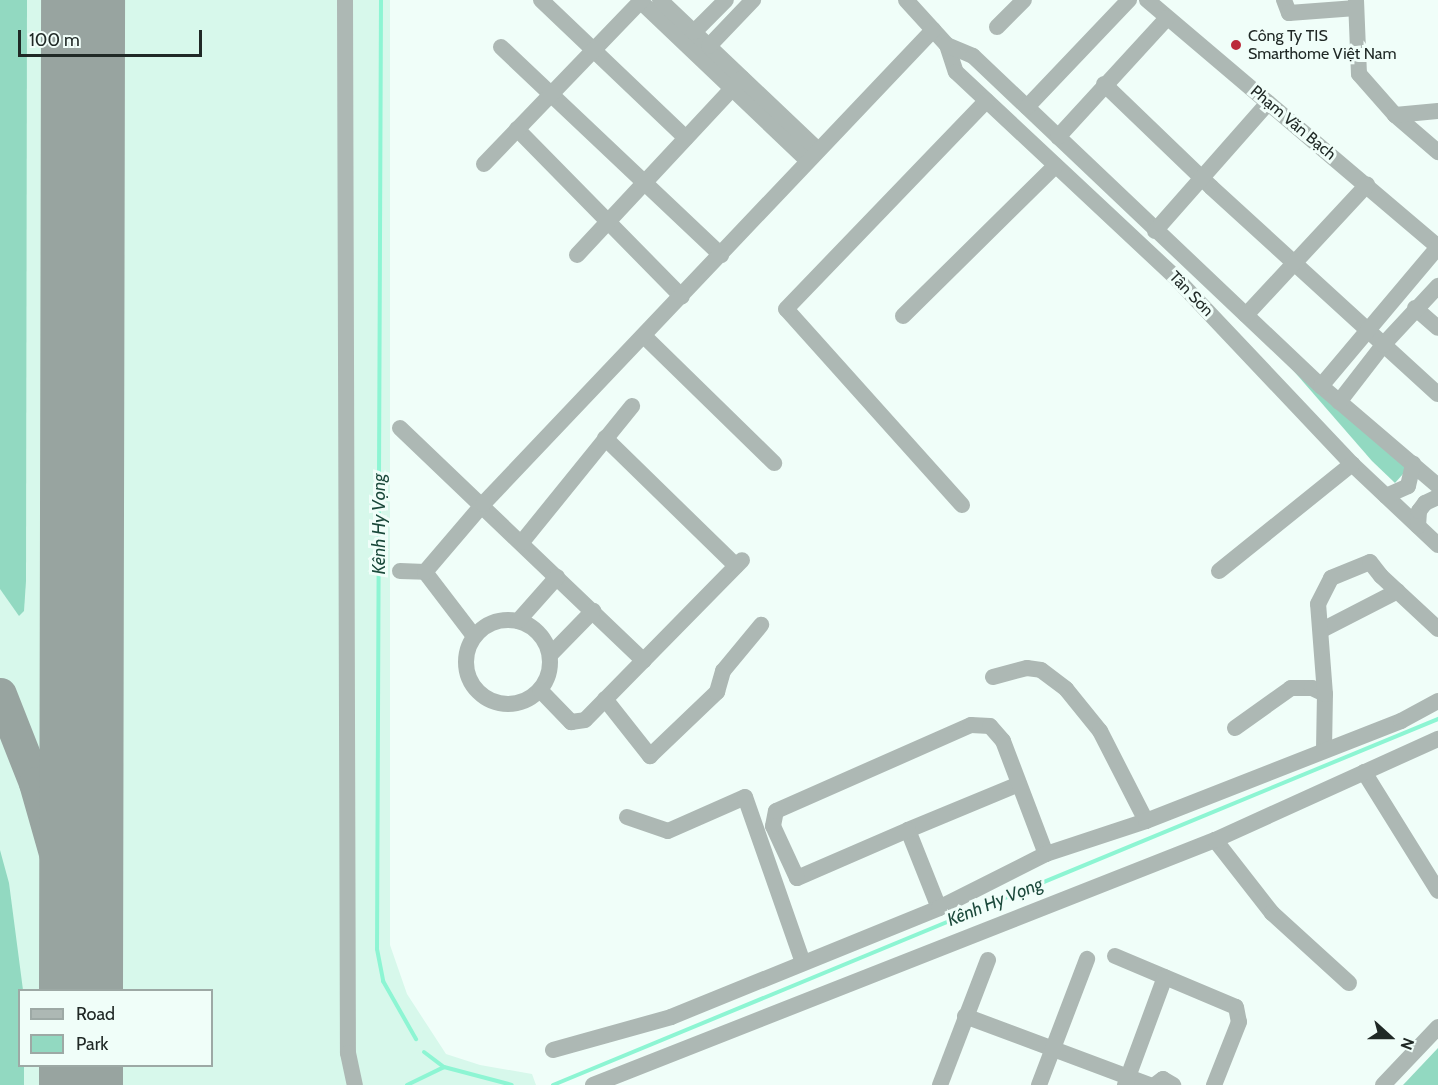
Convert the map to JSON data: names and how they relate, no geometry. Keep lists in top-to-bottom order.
{
  "streets": {
    "street": ["Phạm Văn Bạch", "Tân Sơn"]
  },
  "water": ["Kênh Hy Vọng"],
  "places": ["Công Ty TIS Smarthome Việt Nam"],
  "legend": ["Road", "Park"],
  "scale_bar": "100 m",
  "north": "right"
}
